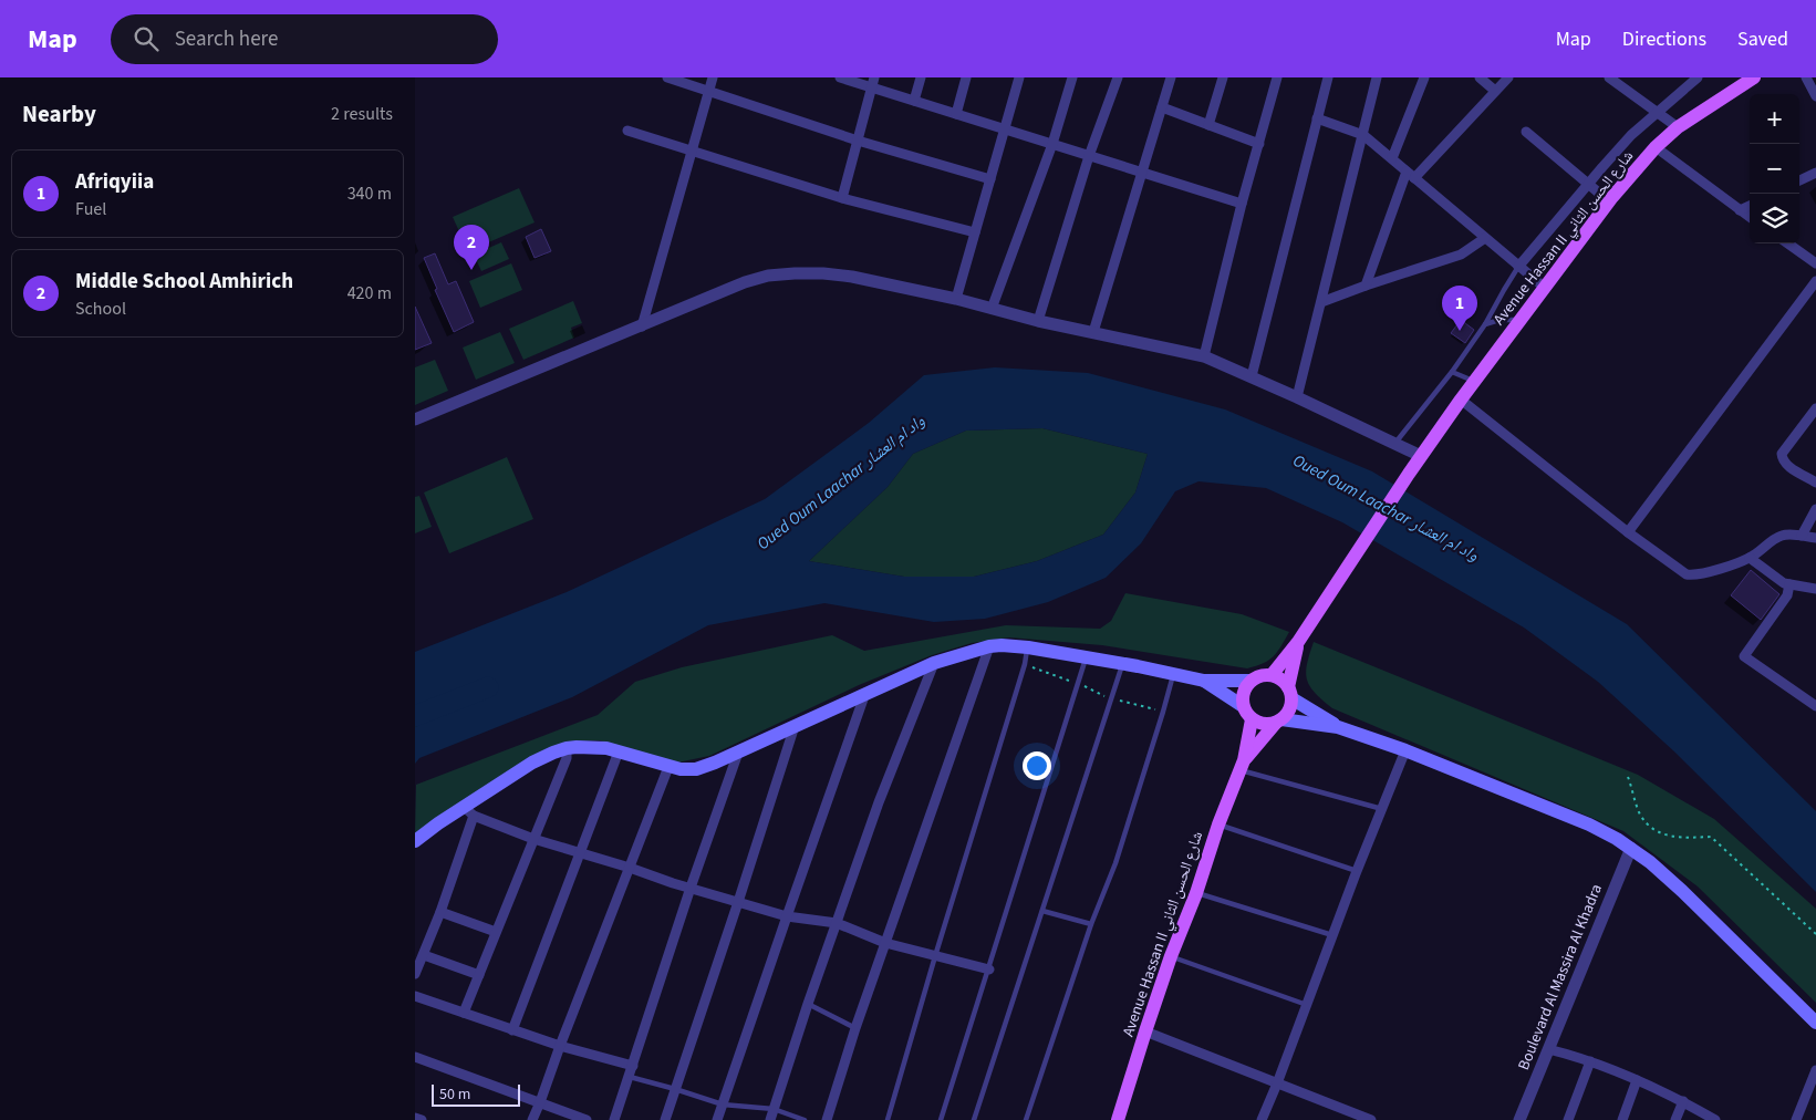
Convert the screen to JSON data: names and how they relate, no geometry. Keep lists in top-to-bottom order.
{
  "streets": {
    "main road": ["Avenue Hassan II شارع الحسن الثاني"],
    "street": ["Boulevard Al Massira Al Khadra"]
  },
  "water": ["Oued Oum Laachar واد ام العشار"],
  "scale_bar": "50 m",
  "page": {
    "header": "Map",
    "search": "Search here",
    "nav": ["Map", "Directions", "Saved"],
    "heading": ["Nearby", "2 results"],
    "map_buttons": ["+", "−"],
    "list": [
      {
        "mark": "1",
        "name": "Afriqyiia",
        "note": "Fuel",
        "value": "340 m"
      },
      {
        "mark": "2",
        "name": "Middle School Amhirich",
        "note": "School",
        "value": "420 m"
      }
    ],
    "pins": ["2", "1"],
    "scale": "50 m"
  }
}
